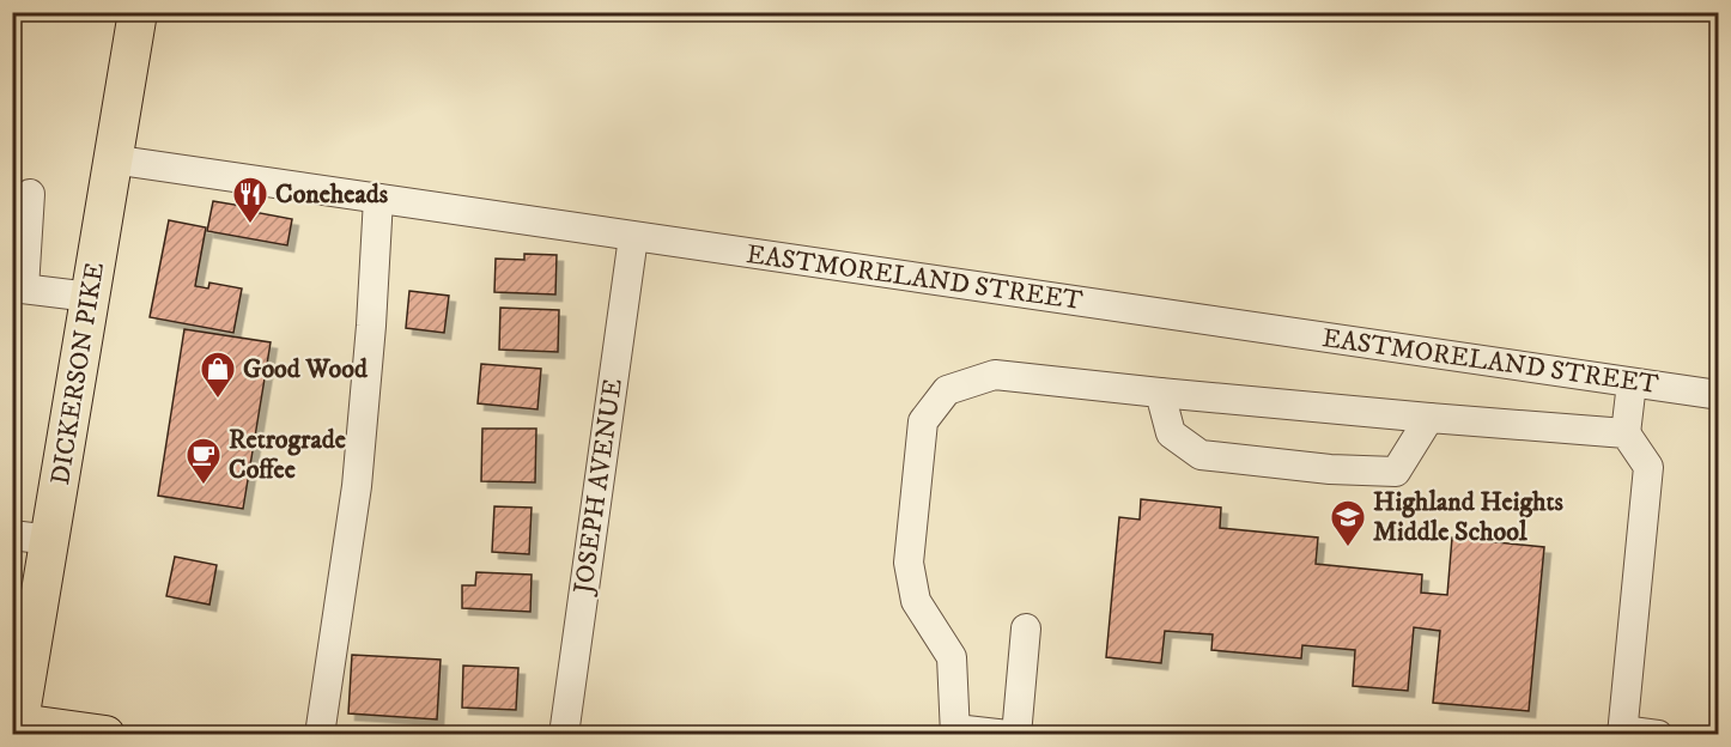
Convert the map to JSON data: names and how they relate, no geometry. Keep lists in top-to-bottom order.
{
  "streets": {
    "main road": ["DICKERSON PIKE"],
    "street": ["EASTMORELAND STREET", "JOSEPH AVENUE"]
  },
  "crossings": [
    ["EASTMORELAND STREET", "DICKERSON PIKE"],
    ["EASTMORELAND STREET", "JOSEPH AVENUE"]
  ],
  "places": {
    "restaurant": ["Coneheads"],
    "shop": ["Good Wood"],
    "cafe": ["Retrograde Coffee"],
    "school or university": ["Highland Heights Middle School"]
  }
}
